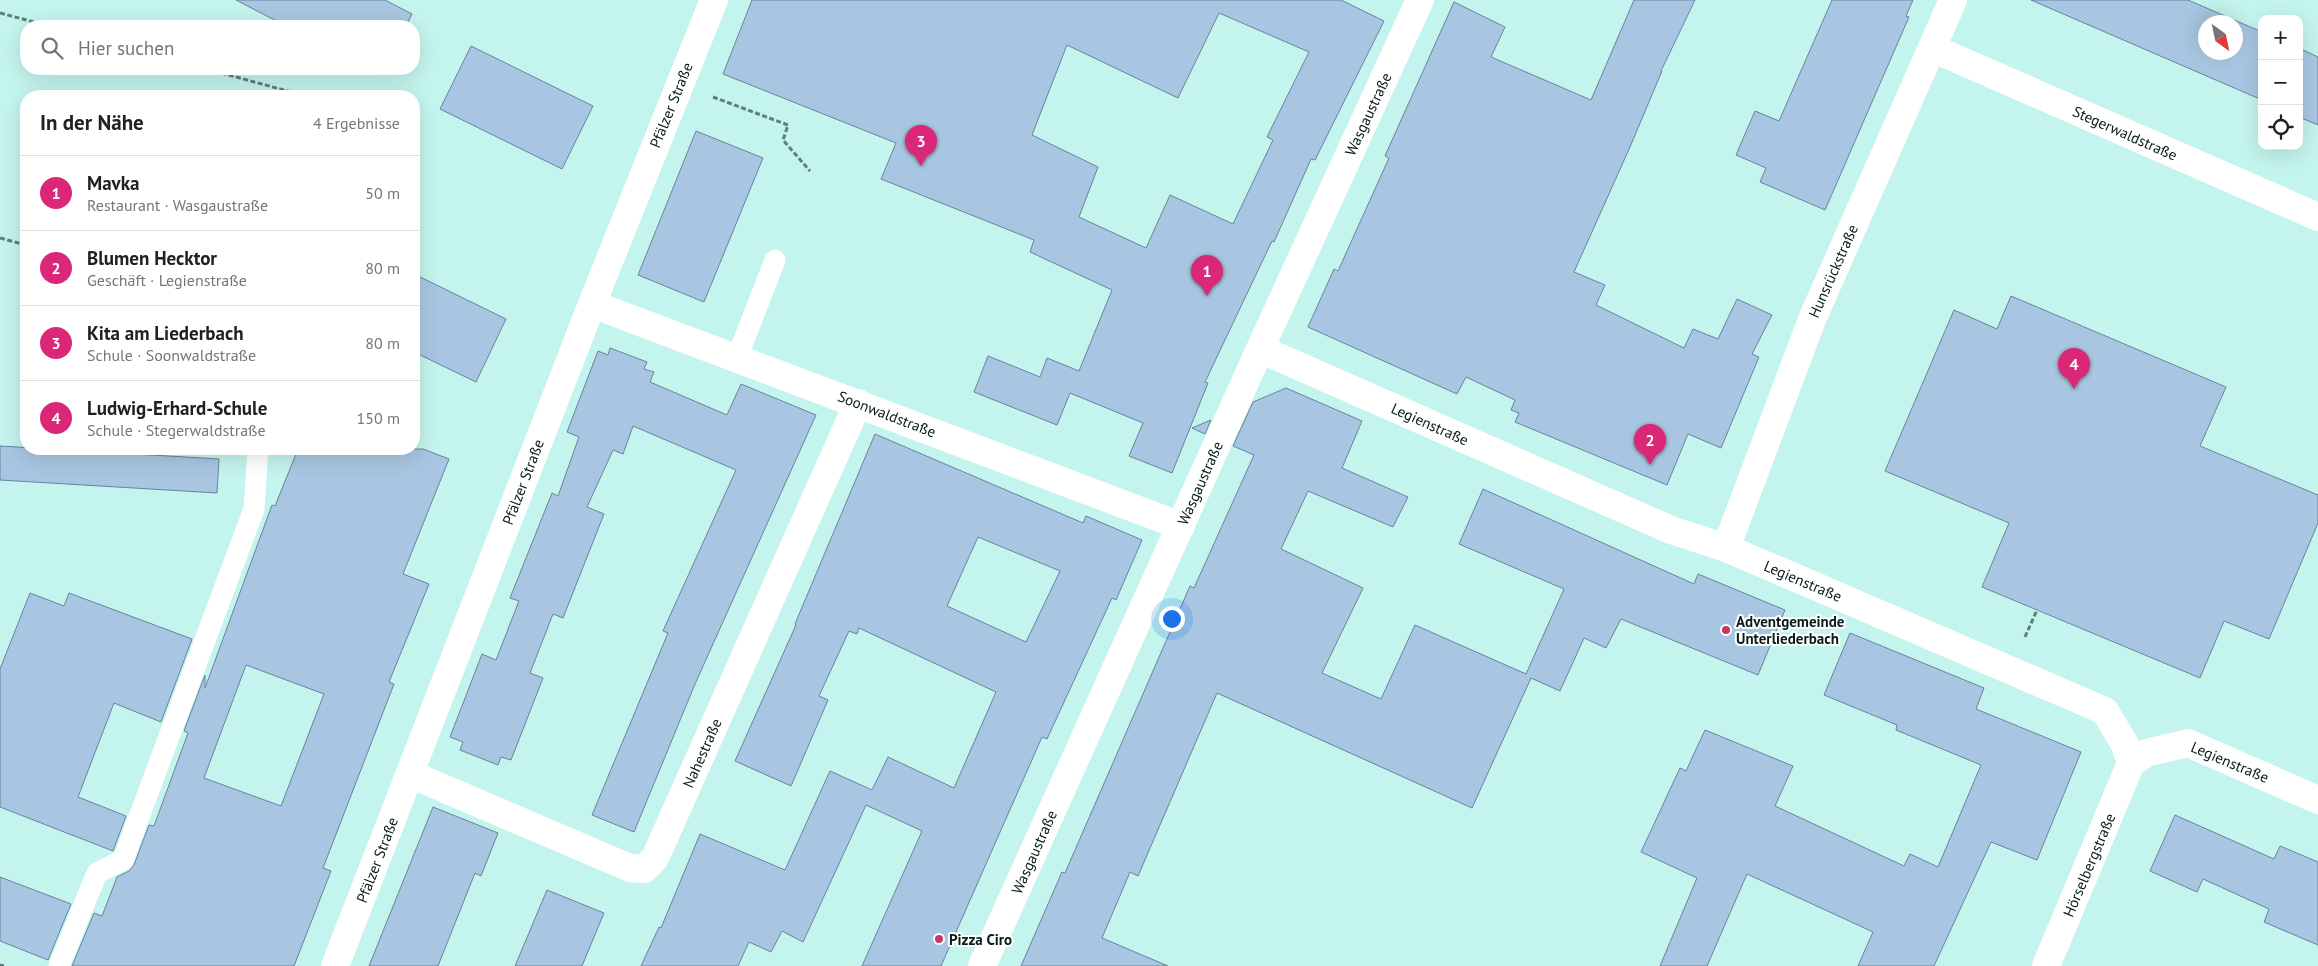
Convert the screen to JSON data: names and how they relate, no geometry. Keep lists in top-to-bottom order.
{
  "streets": {
    "street": [
      "Pfälzer Straße",
      "Wasgaustraße",
      "Stegerwaldstraße",
      "Hunsrückstraße",
      "Soonwaldstraße",
      "Legienstraße",
      "Nahestraße",
      "Hörselbergstraße"
    ]
  },
  "crossings": [
    ["Pfälzer Straße", "Soonwaldstraße"],
    ["Pfälzer Straße", "Nahestraße"],
    ["Wasgaustraße", "Soonwaldstraße"],
    ["Wasgaustraße", "Legienstraße"],
    ["Stegerwaldstraße", "Hunsrückstraße"],
    ["Hunsrückstraße", "Legienstraße"],
    ["Soonwaldstraße", "Nahestraße"],
    ["Legienstraße", "Hörselbergstraße"]
  ],
  "places": ["Adventgemeinde Unterliederbach", "Pizza Ciro"],
  "north": "bottom right",
  "page": {
    "map_buttons": ["+", "−"],
    "search": "Hier suchen",
    "heading": ["In der Nähe", "4 Ergebnisse"],
    "pins": [
      "3",
      "1",
      "4",
      "2"
    ],
    "list": [
      {
        "mark": "1",
        "name": "Mavka",
        "note": "Restaurant · Wasgaustraße",
        "value": "50 m"
      },
      {
        "mark": "2",
        "name": "Blumen Hecktor",
        "note": "Geschäft · Legienstraße",
        "value": "80 m"
      },
      {
        "mark": "3",
        "name": "Kita am Liederbach",
        "note": "Schule · Soonwaldstraße",
        "value": "80 m"
      },
      {
        "mark": "4",
        "name": "Ludwig-Erhard-Schule",
        "note": "Schule · Stegerwaldstraße",
        "value": "150 m"
      }
    ]
  }
}
